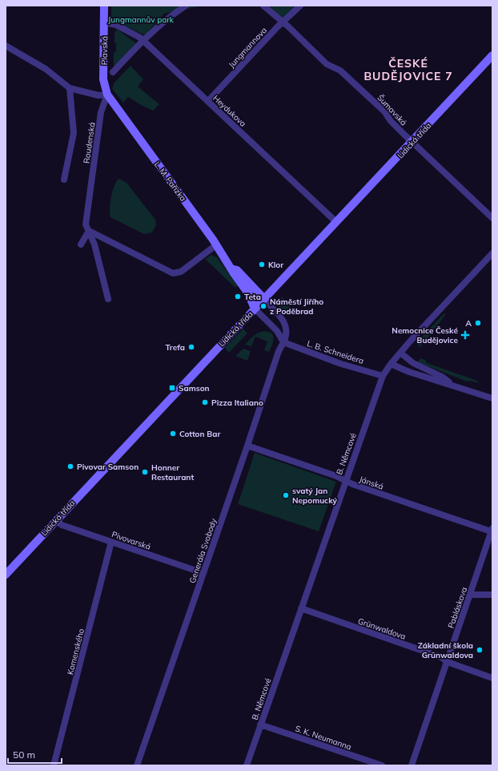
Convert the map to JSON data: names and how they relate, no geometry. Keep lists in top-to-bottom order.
{
  "streets": {
    "street": [
      "Jungmannova",
      "Plavská",
      "Šumavská",
      "Heydukova",
      "Lidická třída",
      "Roudenská",
      "L. M. Pařízka",
      "L. B. Schneidera",
      "B. Němcové",
      "Jánská",
      "Pivovarská",
      "Generála Svobody",
      "Pabláskova",
      "Grünwaldova",
      "Komenského",
      "S. K. Neumanna"
    ]
  },
  "crossings": [
    ["Jungmannova", "Šumavská"],
    ["Jungmannova", "Heydukova"],
    ["Plavská", "Heydukova"],
    ["Plavská", "Roudenská"],
    ["Plavská", "L. M. Pařízka"],
    ["Šumavská", "Lidická třída"],
    ["Heydukova", "Lidická třída"],
    ["Lidická třída", "L. M. Pařízka"],
    ["Lidická třída", "Pivovarská"],
    ["Lidická třída", "Generála Svobody"],
    ["Roudenská", "L. M. Pařízka"],
    ["L. B. Schneidera", "B. Němcové"],
    ["L. B. Schneidera", "Generála Svobody"],
    ["B. Němcové", "Jánská"],
    ["B. Němcové", "Grünwaldova"],
    ["B. Němcové", "S. K. Neumanna"],
    ["Jánská", "Generála Svobody"],
    ["Jánská", "Pabláskova"],
    ["Pivovarská", "Generála Svobody"],
    ["Pivovarská", "Komenského"],
    ["Pabláskova", "Grünwaldova"]
  ],
  "districts": ["ČESKÉ BUDĚJOVICE 7"],
  "parks": ["Jungmannův park"],
  "places": {
    "other": [
      "Klor",
      "Teta",
      "Náměstí Jiřího z Poděbrad",
      "A",
      "Trefa",
      "Pizza Italiano",
      "Cotton Bar",
      "Pivovar Samson",
      "Honner Restaurant",
      "svatý Jan Nepomucký",
      "Základní škola Grünwaldova"
    ],
    "health": ["Nemocnice České Budějovice"],
    "transit": ["Samson"]
  },
  "scale_bar": "50 m"
}
